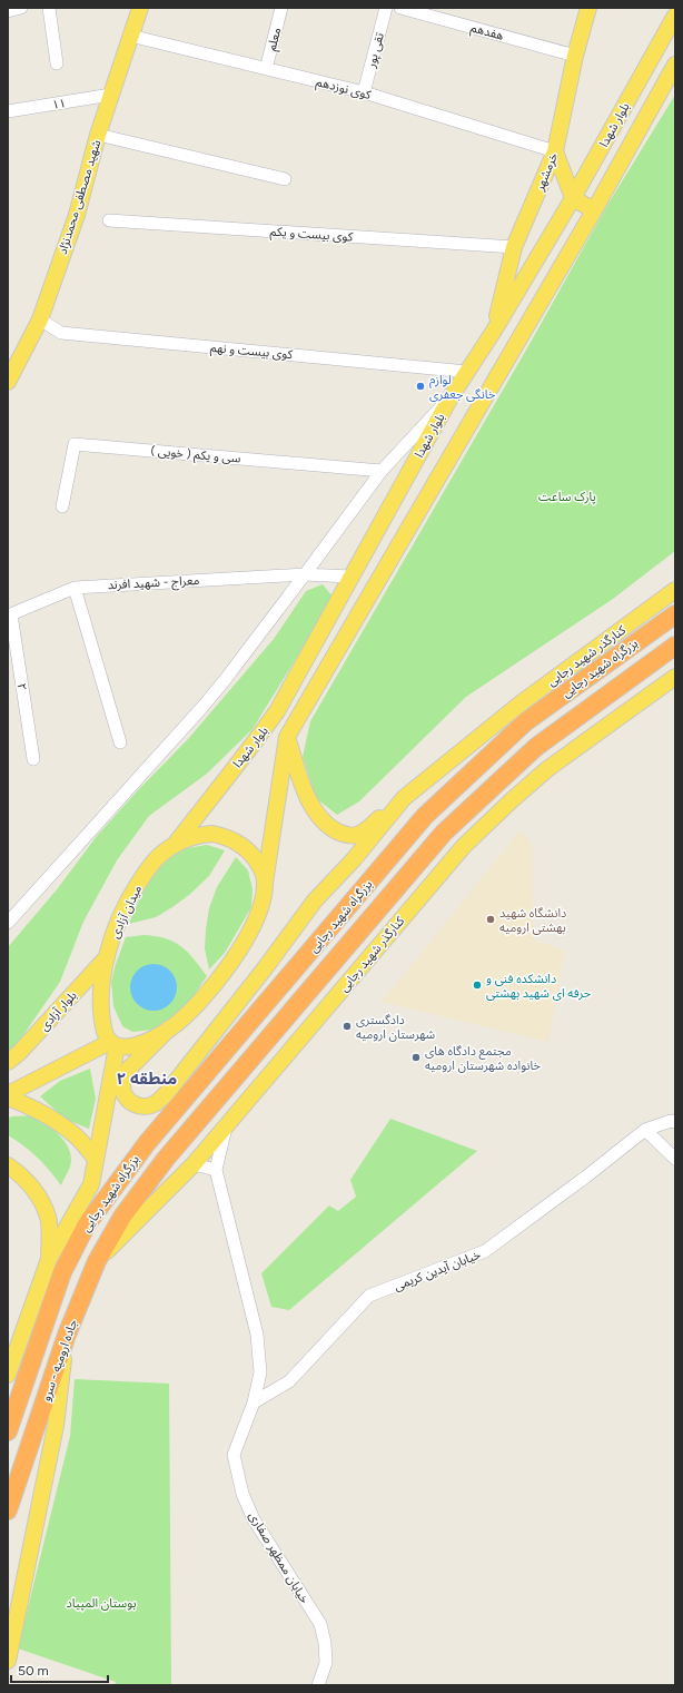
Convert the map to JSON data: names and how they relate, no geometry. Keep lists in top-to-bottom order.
{
  "streets": {
    "highway": ["بزرگراه شهید رجایی", "جاده ارومیه - سرو"],
    "main road": [
      "بلوار شهدا",
      "خرمشهر",
      "شهید مصطفی محمدنژاد",
      "کنارگذر شهید رجایی",
      "میدان آزادی",
      "بلوار آزادی"
    ],
    "street": [
      "هفدهم",
      "معلم",
      "تقی پور",
      "کوی نوزدهم",
      "۱۱",
      "کوی بیست و یکم",
      "کوی بیست و نهم",
      "سی و یکم ( خویی )",
      "معراج - شهید افرند",
      "۲",
      "خیابان آیدین کریمی",
      "خیابان ممظهر صفاری"
    ]
  },
  "crossings": [
    ["هفدهم", "خرمشهر"],
    ["معلم", "کوی نوزدهم"],
    ["تقی پور", "کوی نوزدهم"],
    ["کوی نوزدهم", "خرمشهر"],
    ["کوی نوزدهم", "شهید مصطفی محمدنژاد"],
    ["۱۱", "شهید مصطفی محمدنژاد"],
    ["بلوار شهدا", "خرمشهر"],
    ["بلوار شهدا", "کوی بیست و نهم"],
    ["بلوار شهدا", "معراج - شهید افرند"],
    ["بلوار شهدا", "میدان آزادی"],
    ["خرمشهر", "کوی بیست و یکم"],
    ["شهید مصطفی محمدنژاد", "کوی بیست و نهم"],
    ["معراج - شهید افرند", "۲"],
    ["کنارگذر شهید رجایی", "جاده ارومیه - سرو"],
    ["بزرگراه شهید رجایی", "جاده ارومیه - سرو"],
    ["میدان آزادی", "بلوار آزادی"],
    ["خیابان آیدین کریمی", "خیابان ممظهر صفاری"]
  ],
  "districts": ["منطقه ۲"],
  "parks": ["پارک ساعت", "بوستان المپیاد"],
  "places": [
    "لوازم خانگی جعفری",
    "دانشگاه شهید بهشتی ارومیه",
    "دانشکده فنی و حرفه ای شهید بهشتی",
    "دادگستری شهرستان ارومیه",
    "مجتمع دادگاه های خانواده شهرستان ارومیه"
  ],
  "scale_bar": "50 m"
}
